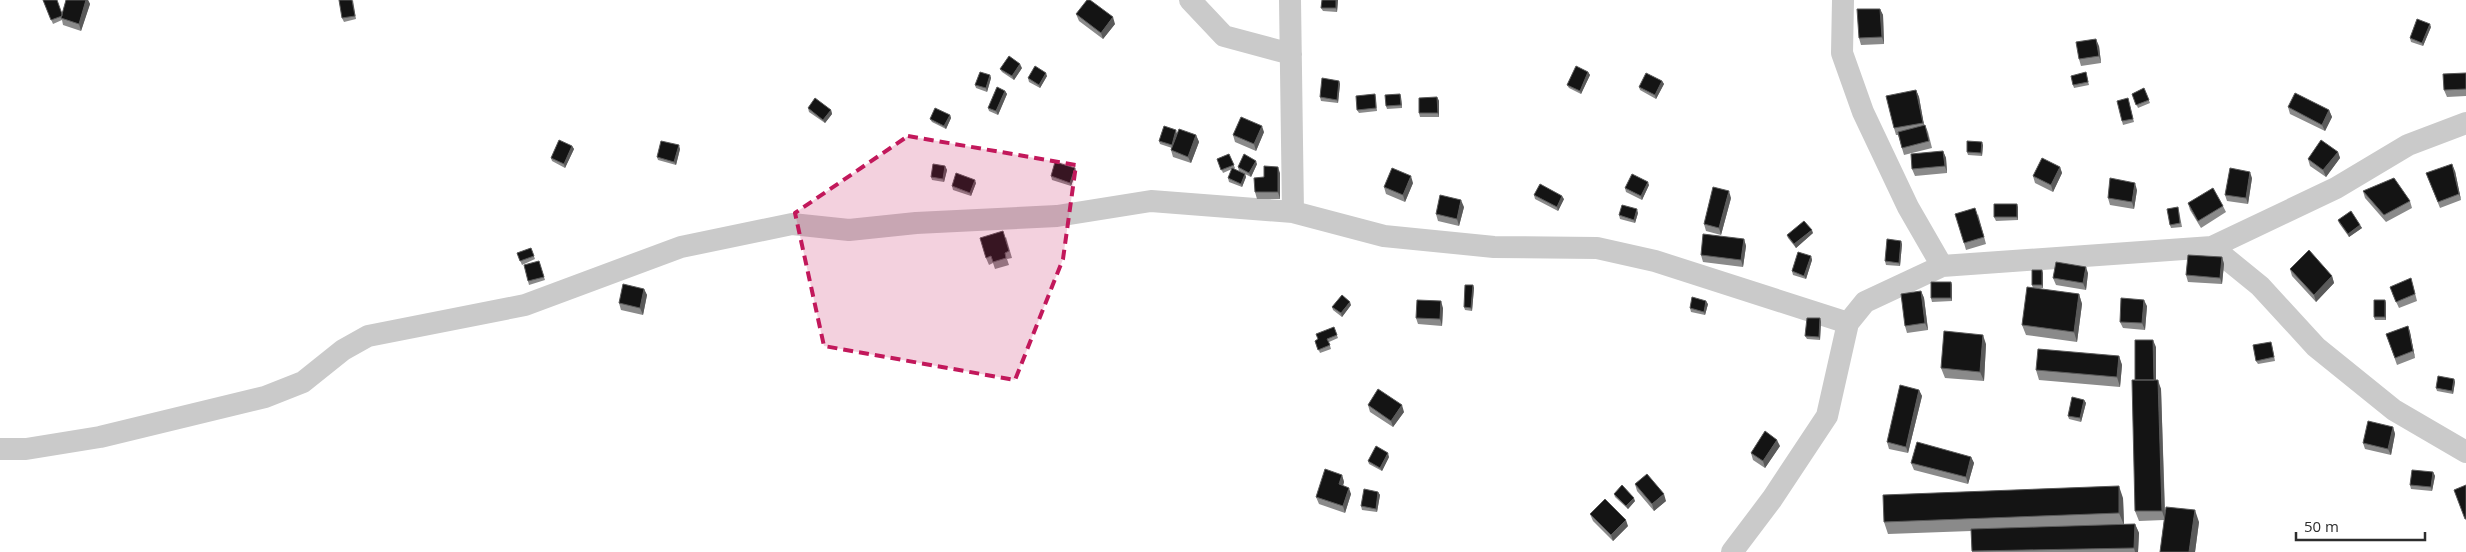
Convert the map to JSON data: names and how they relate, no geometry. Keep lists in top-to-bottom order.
{
  "scale_bar": "50 m"
}
